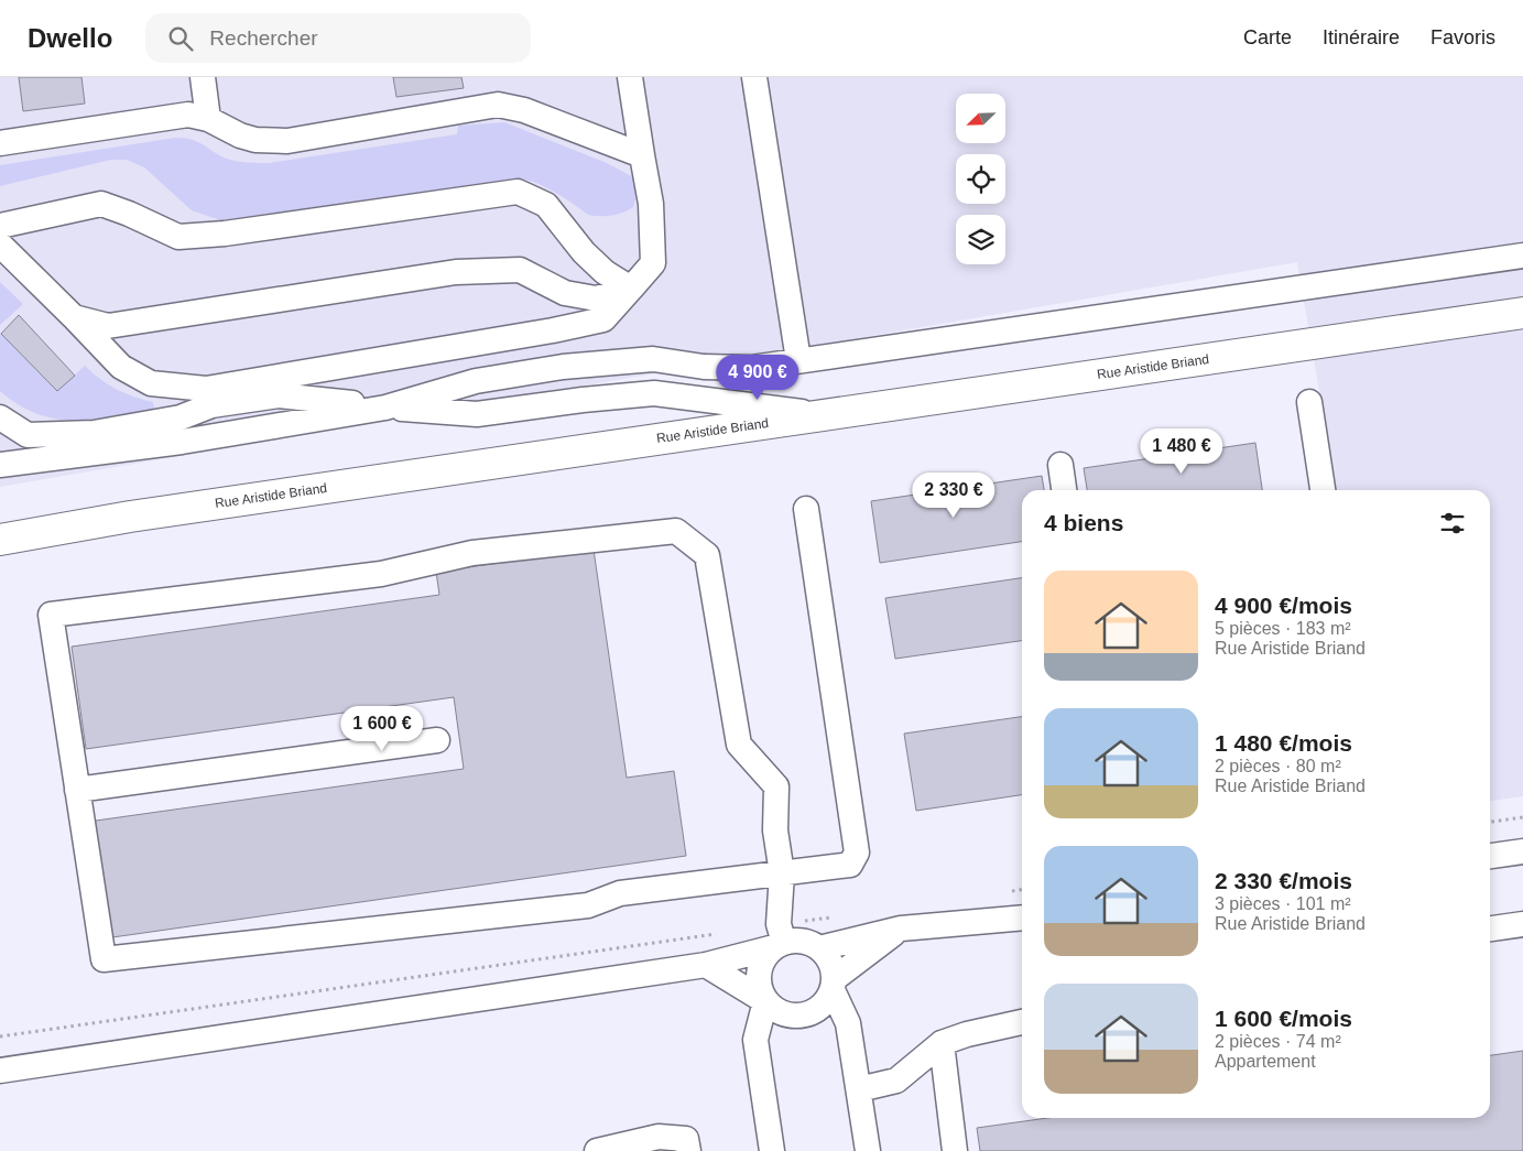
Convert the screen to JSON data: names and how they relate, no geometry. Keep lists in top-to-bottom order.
{
  "streets": {
    "main road": ["Rue Aristide Briand"]
  },
  "north": "bottom left",
  "page": {
    "header": "Dwello",
    "search": "Rechercher",
    "nav": ["Carte", "Itinéraire", "Favoris"],
    "price": [
      "4 900 €",
      "1 480 €",
      "2 330 €",
      "1 600 €"
    ],
    "heading": "4 biens",
    "list": [
      {
        "name": "4 900 €/mois",
        "note": "5 pièces · 183 m² · Rue Aristide Briand"
      },
      {
        "name": "1 480 €/mois",
        "note": "2 pièces · 80 m² · Rue Aristide Briand"
      },
      {
        "name": "2 330 €/mois",
        "note": "3 pièces · 101 m² · Rue Aristide Briand"
      },
      {
        "name": "1 600 €/mois",
        "note": "2 pièces · 74 m² · Appartement"
      }
    ]
  }
}
